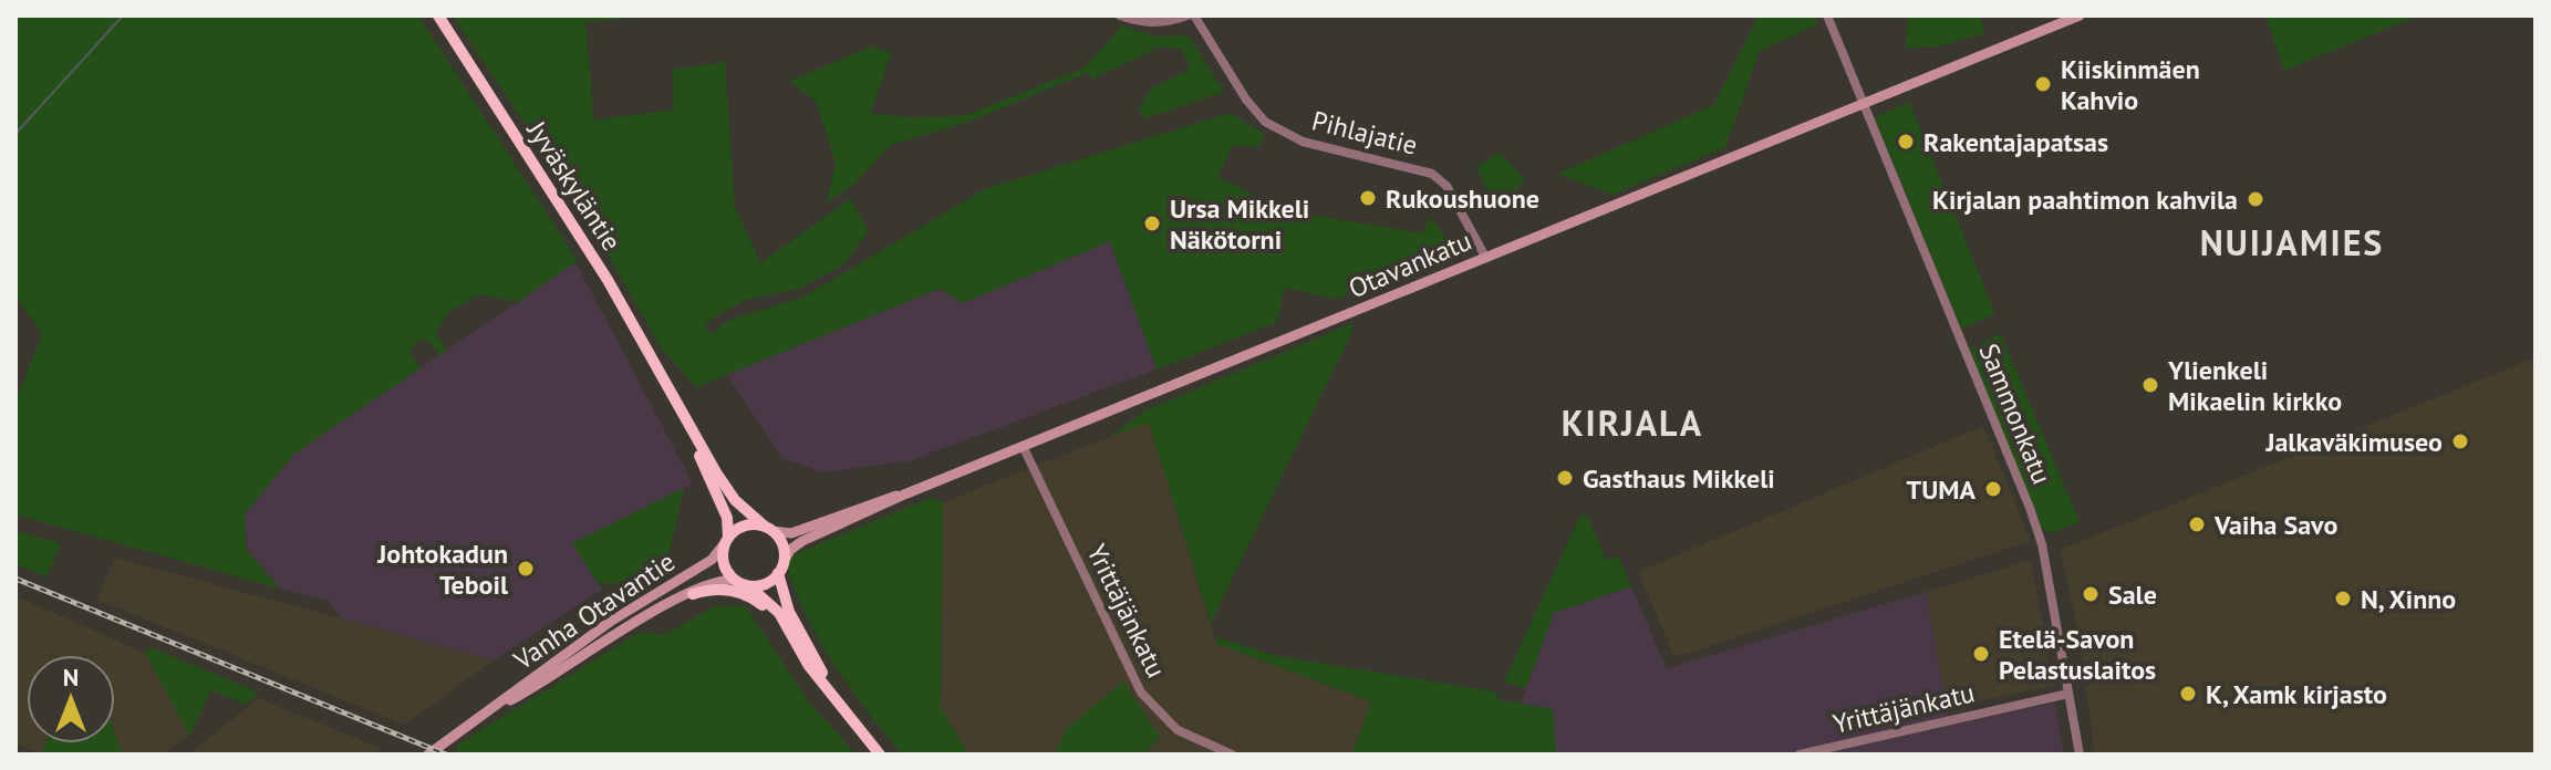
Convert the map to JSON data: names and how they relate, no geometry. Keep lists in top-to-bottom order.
{
  "streets": {
    "highway": ["Jyväskyläntie"],
    "main road": ["Otavankatu", "Vanha Otavantie"],
    "street": ["Pihlajatie", "Sammonkatu", "Yrittäjänkatu"]
  },
  "crossings": [
    ["Pihlajatie", "Otavankatu"],
    ["Jyväskyläntie", "Otavankatu"],
    ["Jyväskyläntie", "Vanha Otavantie"],
    ["Otavankatu", "Sammonkatu"],
    ["Otavankatu", "Vanha Otavantie"],
    ["Otavankatu", "Yrittäjänkatu"],
    ["Sammonkatu", "Yrittäjänkatu"]
  ],
  "districts": ["NUIJAMIES", "KIRJALA"],
  "places": [
    "Kiiskinmäen Kahvio",
    "Rakentajapatsas",
    "Rukoushuone",
    "Kirjalan paahtimon kahvila",
    "Ursa Mikkeli Näkötorni",
    "Ylienkeli Mikaelin kirkko",
    "Jalkaväkimuseo",
    "Gasthaus Mikkeli",
    "TUMA",
    "Vaiha Savo",
    "Johtokadun Teboil",
    "Sale",
    "N, Xinno",
    "Etelä-Savon Pelastuslaitos",
    "K, Xamk kirjasto"
  ],
  "north": "top"
}
